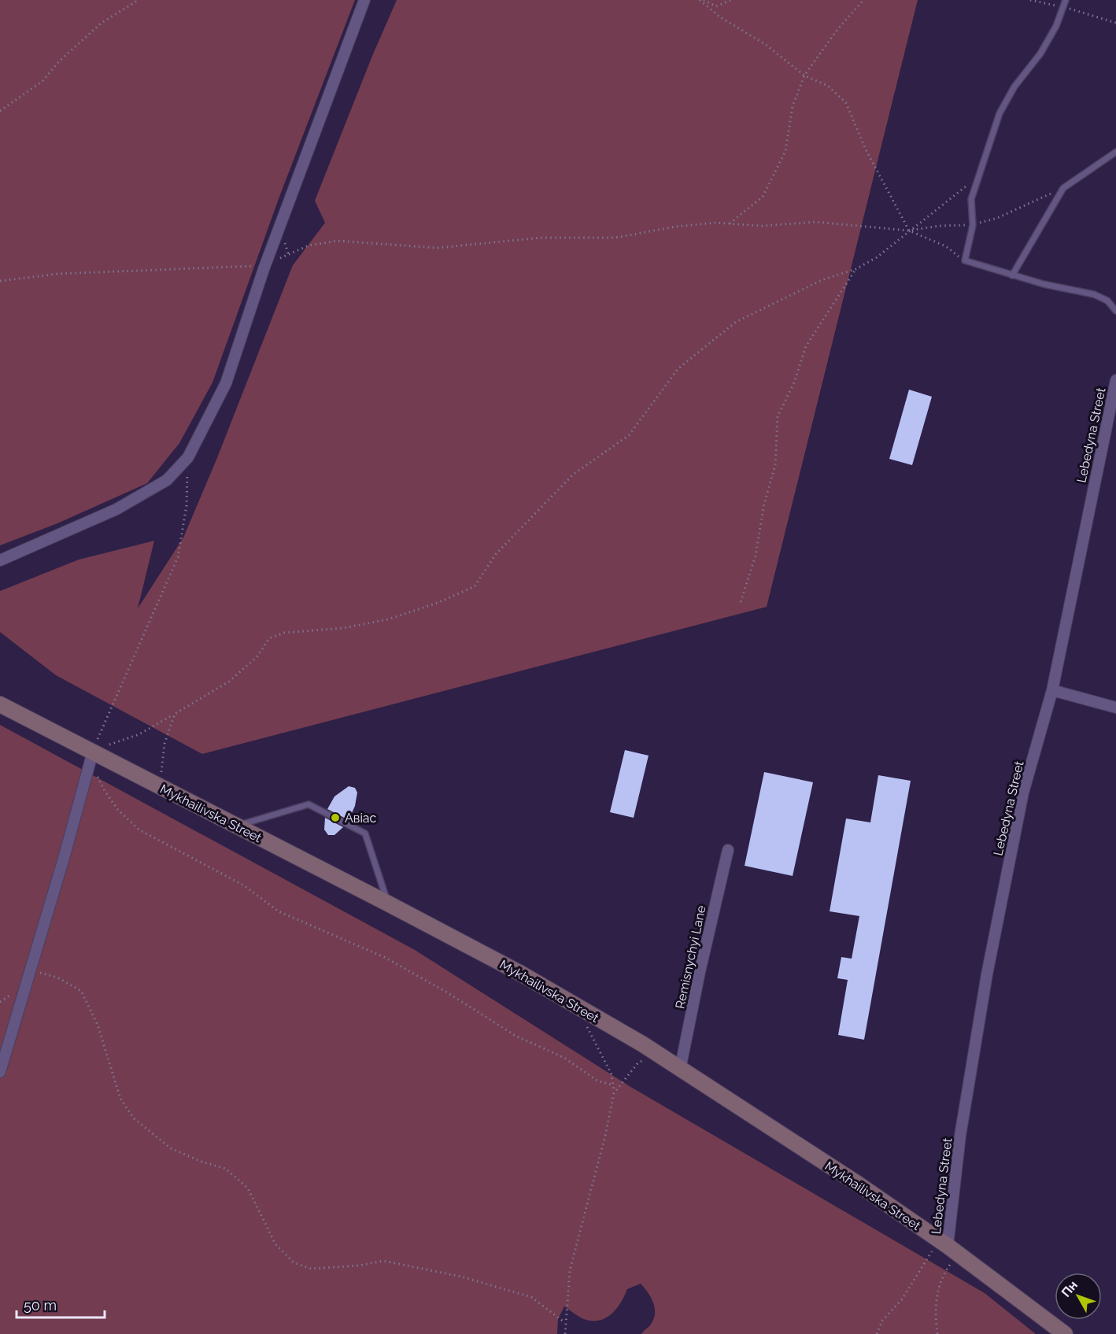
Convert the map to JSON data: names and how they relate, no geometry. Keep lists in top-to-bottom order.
{
  "streets": {
    "main road": ["Mykhailivska Street"],
    "street": ["Lebedyna Street", "Remisnychyi Lane"]
  },
  "crossings": [
    ["Lebedyna Street", "Mykhailivska Street"],
    ["Mykhailivska Street", "Remisnychyi Lane"]
  ],
  "places": ["Авіас"],
  "scale_bar": "50 m",
  "north": "top left"
}
